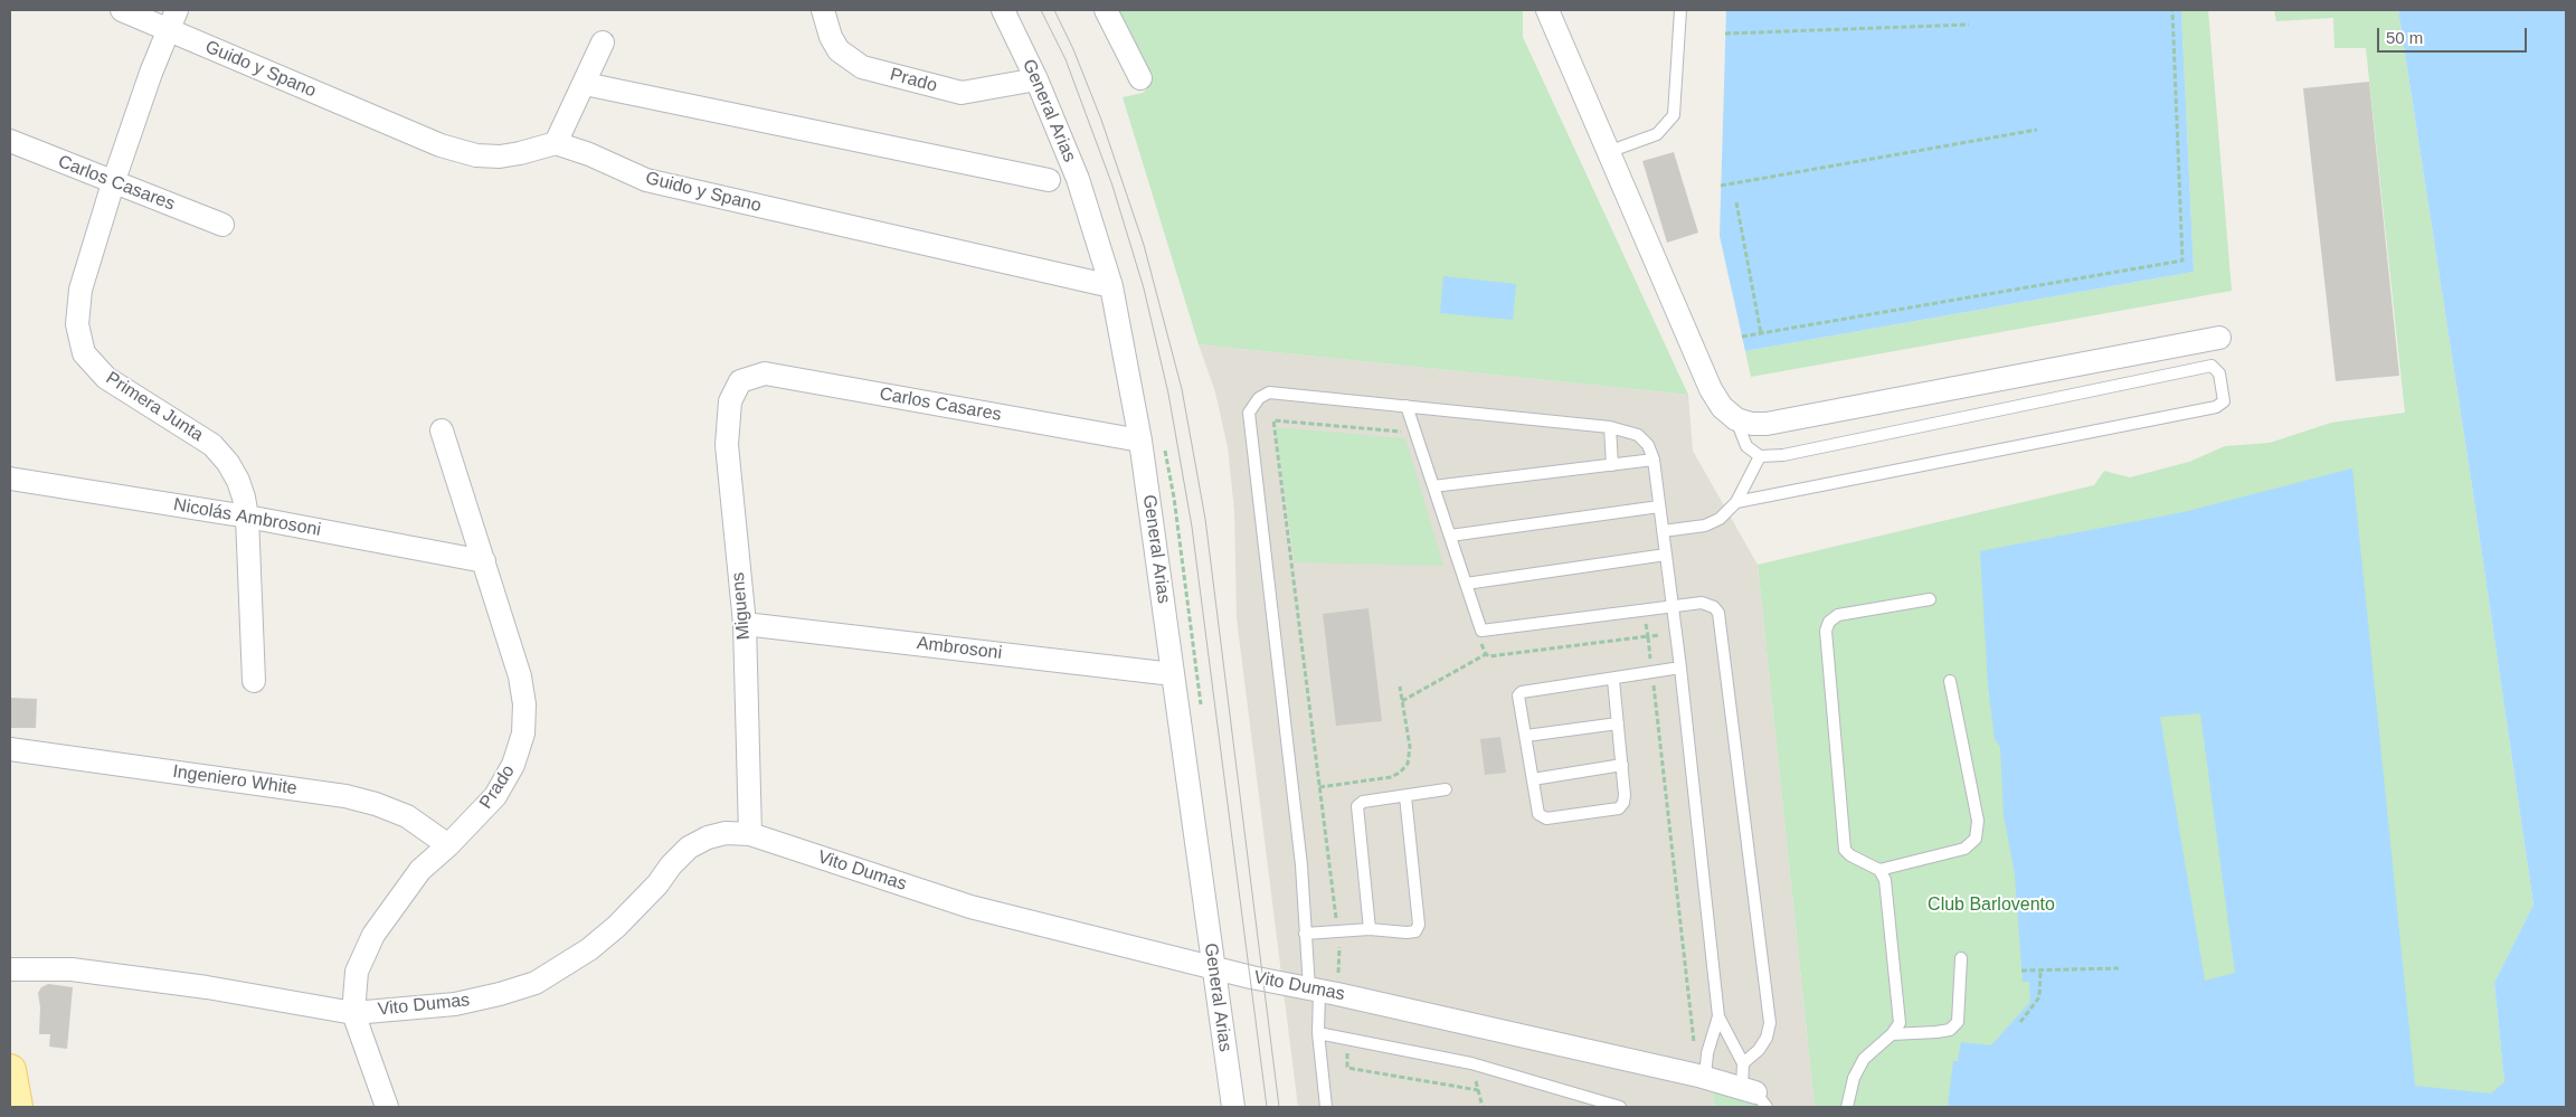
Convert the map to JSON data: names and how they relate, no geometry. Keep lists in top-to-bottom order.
{
  "streets": {
    "street": [
      "Guido y Spano",
      "Prado",
      "General Arias",
      "Carlos Casares",
      "Primera Junta",
      "Nicolás Ambrosoni",
      "Miguens",
      "Ambrosoni",
      "Ingeniero White",
      "Vito Dumas"
    ]
  },
  "crossings": [
    ["Guido y Spano", "General Arias"],
    ["Guido y Spano", "Primera Junta"],
    ["Prado", "General Arias"],
    ["Prado", "Nicolás Ambrosoni"],
    ["Prado", "Ingeniero White"],
    ["Prado", "Vito Dumas"],
    ["General Arias", "Carlos Casares"],
    ["General Arias", "Ambrosoni"],
    ["General Arias", "Vito Dumas"],
    ["Carlos Casares", "Primera Junta"],
    ["Carlos Casares", "Miguens"],
    ["Primera Junta", "Nicolás Ambrosoni"],
    ["Miguens", "Ambrosoni"],
    ["Miguens", "Vito Dumas"]
  ],
  "parks": ["Club Barlovento"],
  "scale_bar": "50 m"
}
